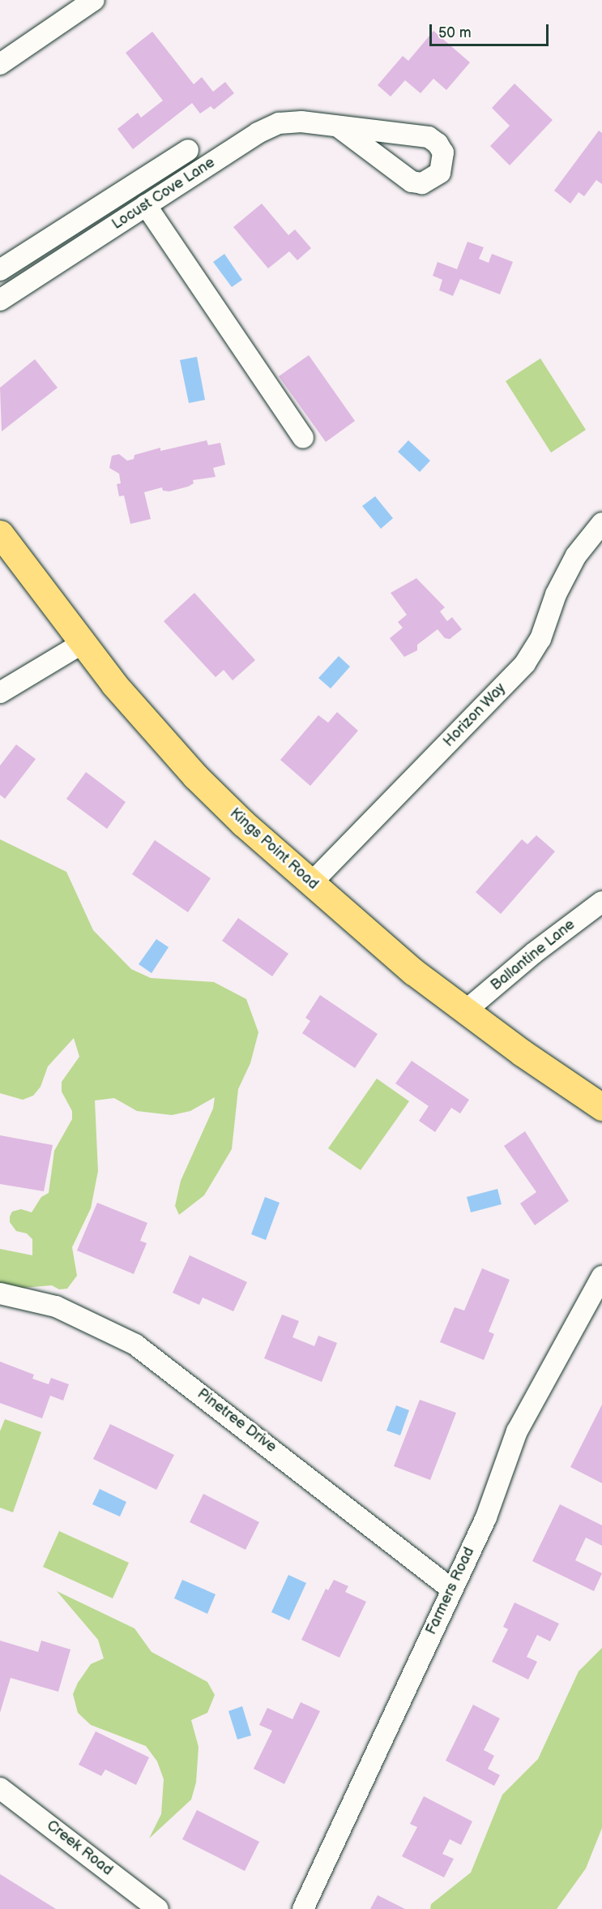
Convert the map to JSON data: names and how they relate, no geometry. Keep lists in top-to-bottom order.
{
  "streets": {
    "main road": ["Kings Point Road"],
    "street": [
      "Locust Cove Lane",
      "Horizon Way",
      "Ballantine Lane",
      "Pinetree Drive",
      "Farmers Road",
      "Creek Road"
    ]
  },
  "crossings": [
    ["Horizon Way", "Kings Point Road"],
    ["Kings Point Road", "Ballantine Lane"],
    ["Pinetree Drive", "Farmers Road"]
  ],
  "scale_bar": "50 m"
}
